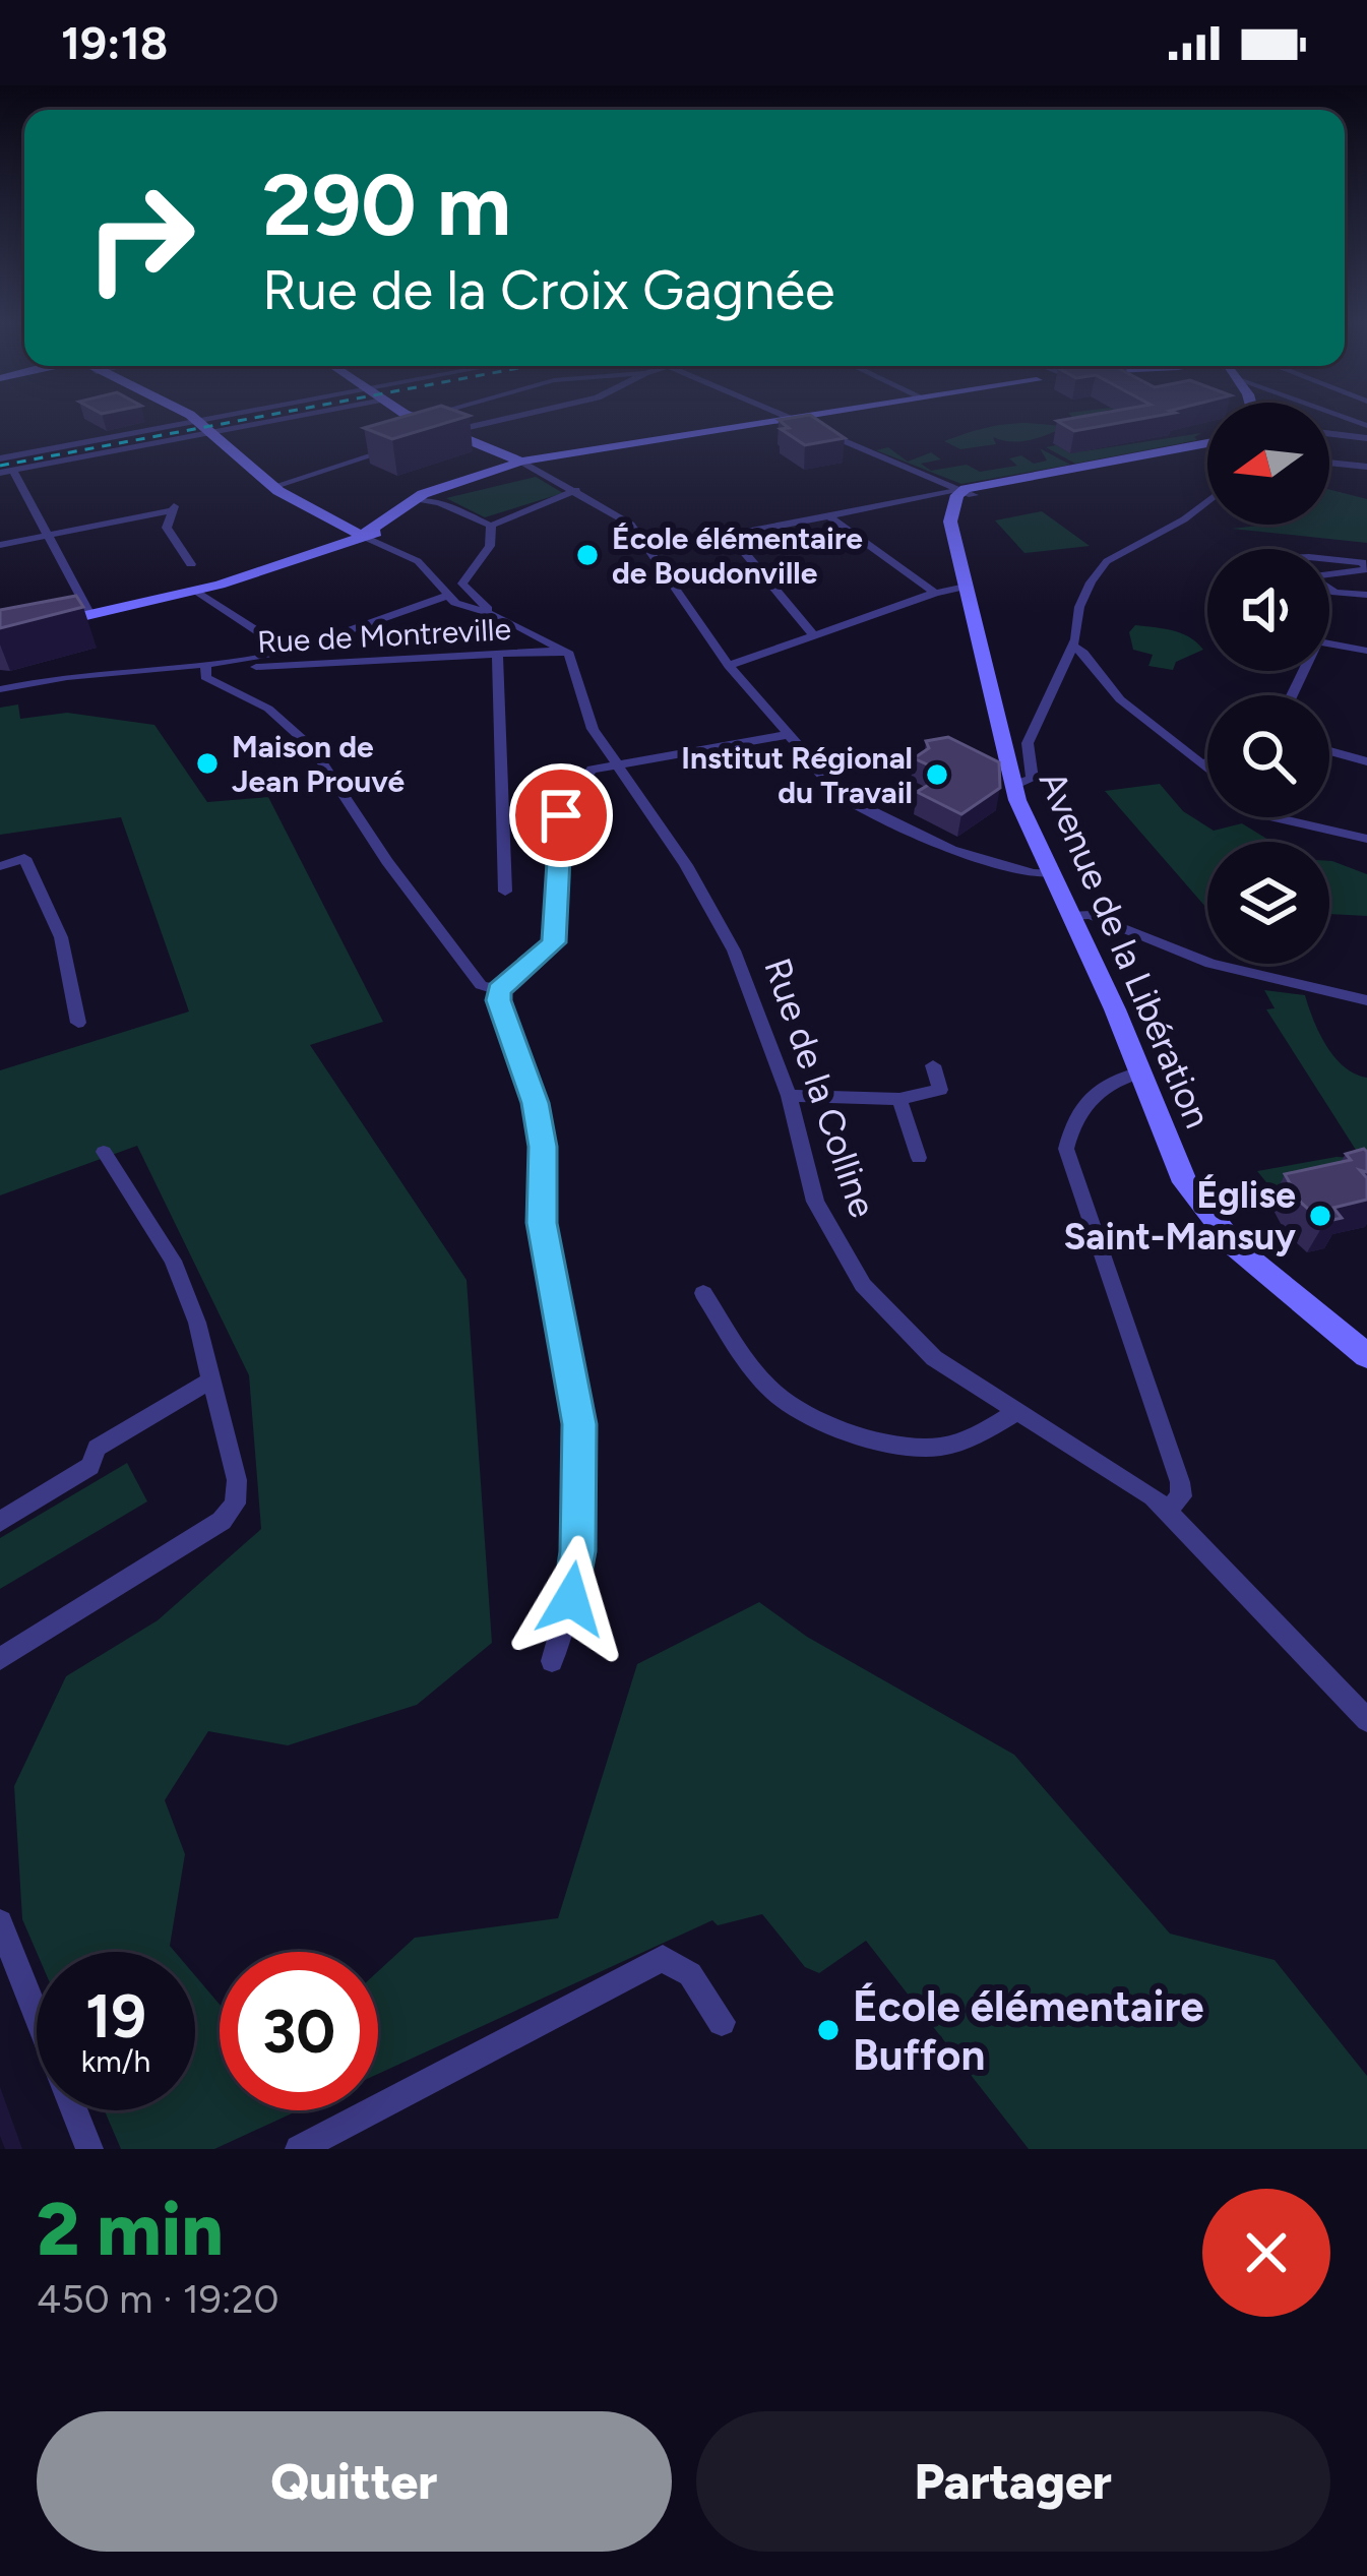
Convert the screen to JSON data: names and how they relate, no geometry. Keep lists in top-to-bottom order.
{
  "streets": {
    "main road": ["Avenue de la Libération"],
    "street": ["Rue de Montreville", "Rue de la Colline"]
  },
  "crossings": [
    ["Rue de Montreville", "Rue de la Colline"]
  ],
  "places": [
    "École élémentaire de Boudonville",
    "Maison de Jean Prouvé",
    "Institut Régional du Travail",
    "Église Saint-Mansuy",
    "École élémentaire Buffon"
  ],
  "north": "left",
  "page": {
    "status": "19:18",
    "turn": ["290 m", "Rue de la Croix Gagnée"],
    "speed": "19 km/h",
    "limit": "30",
    "heading": ["2 min", "450 m · 19:20"],
    "buttons": ["Quitter", "Partager"]
  }
}
